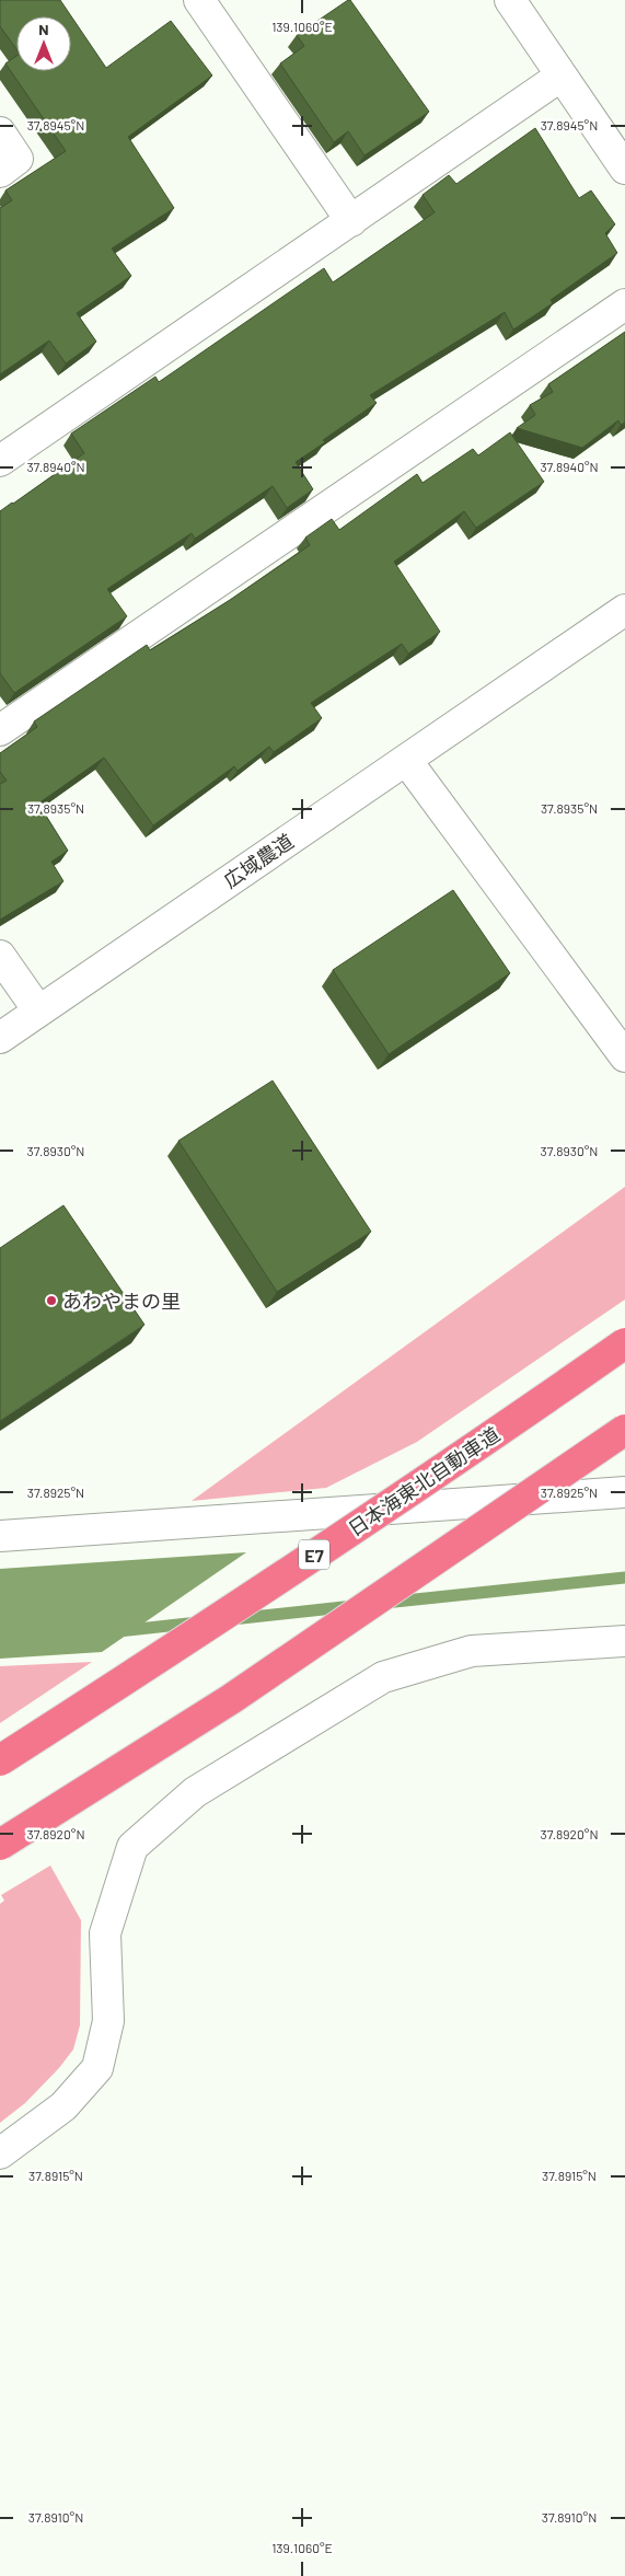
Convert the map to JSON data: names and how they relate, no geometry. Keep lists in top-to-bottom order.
{
  "streets": {
    "highway": ["日本海東北自動車道", "E7"],
    "street": ["広域農道"]
  },
  "places": ["あわやまの里"],
  "north": "top",
  "coordinates": [
    "139.1060°E",
    "37.8945°N",
    "37.8940°N",
    "37.8935°N",
    "37.8930°N",
    "37.8925°N",
    "37.8920°N",
    "37.8915°N",
    "37.8910°N"
  ]
}
